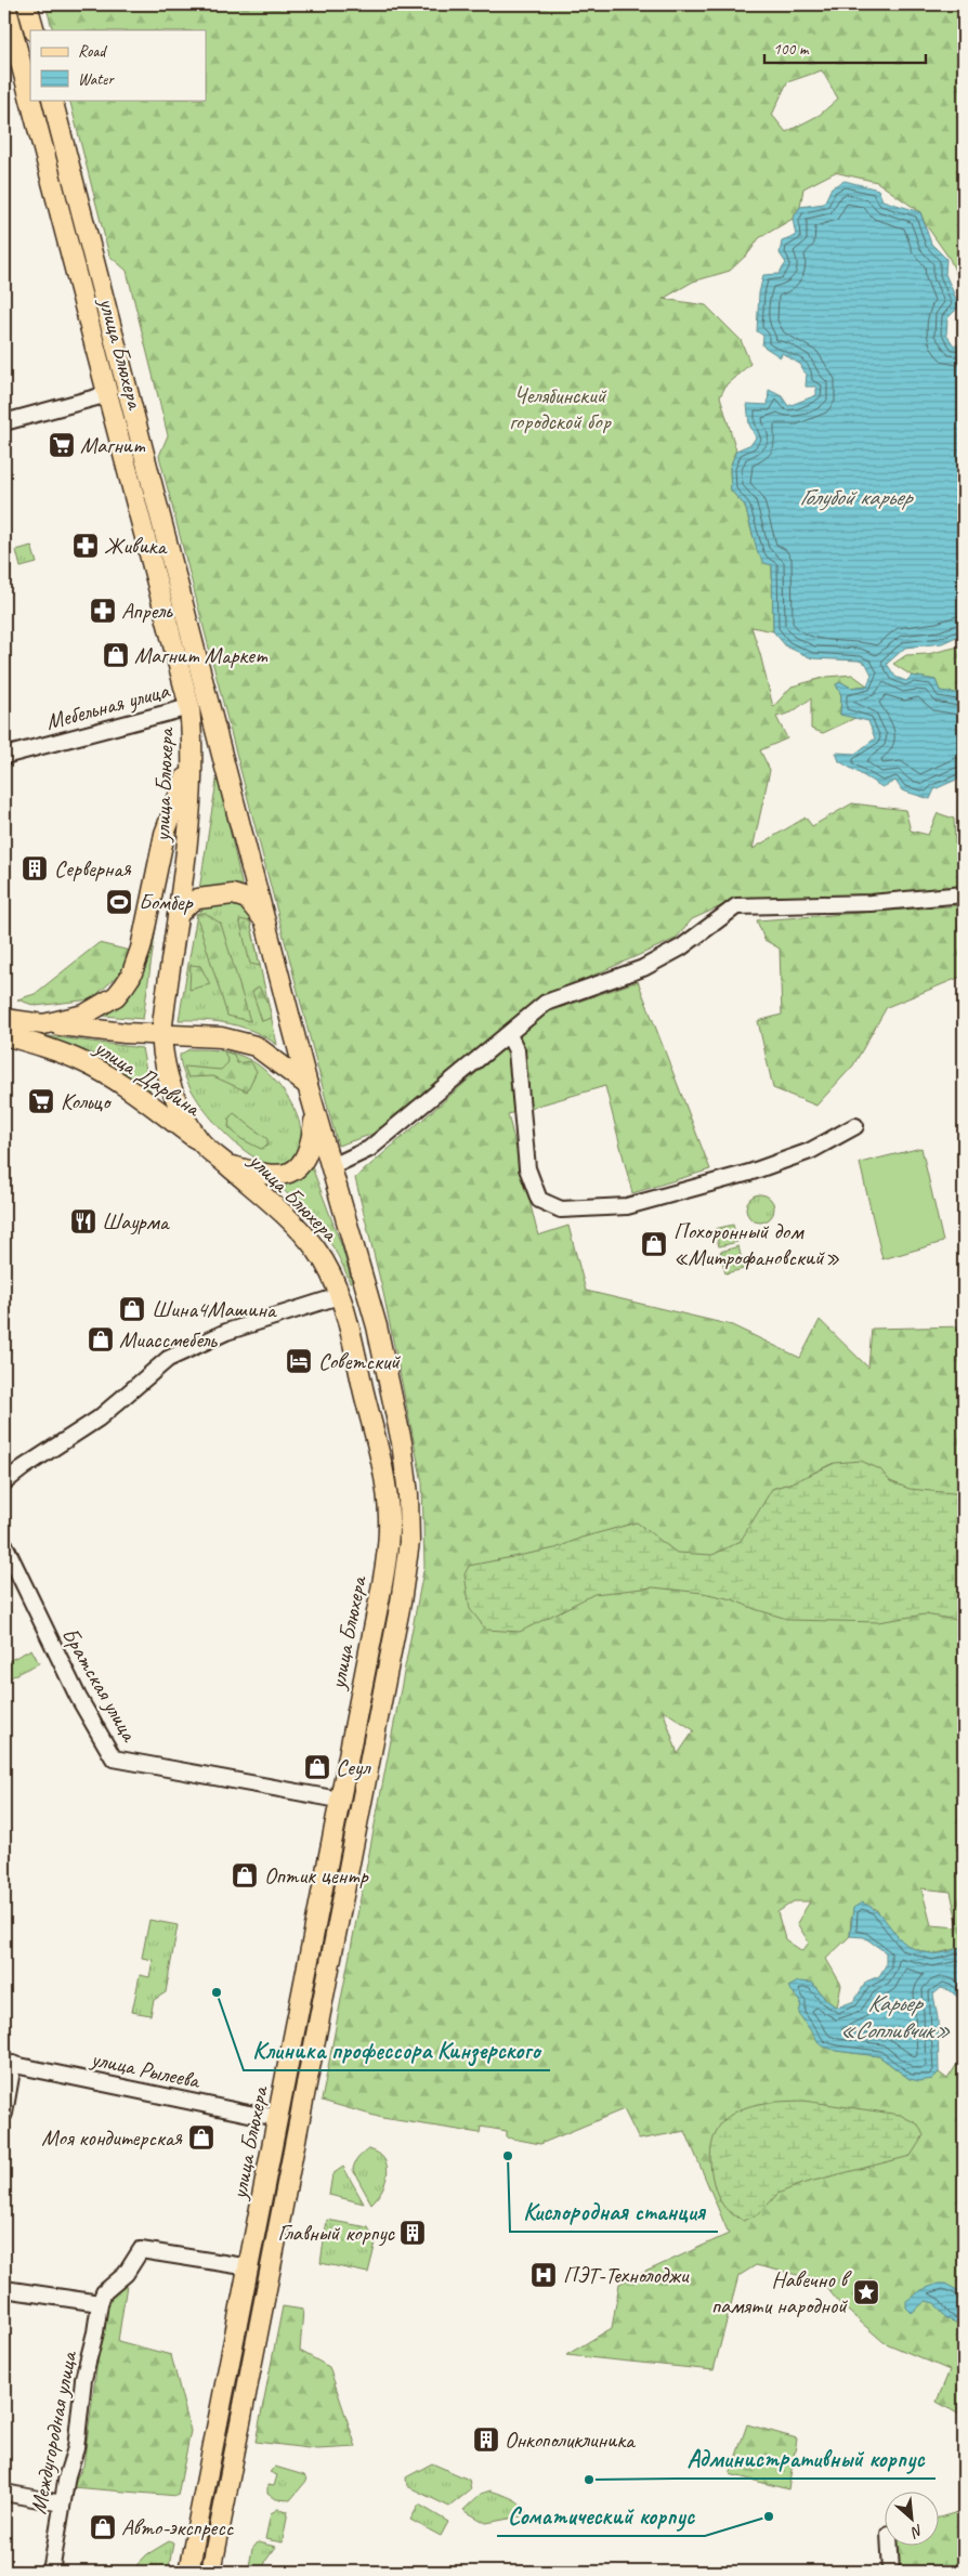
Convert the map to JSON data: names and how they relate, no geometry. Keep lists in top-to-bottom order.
{
  "streets": {
    "main road": ["улица Блюхера", "улица Дарвина"],
    "street": [
      "Мебельная улица",
      "Братская улица",
      "улица Рылеева",
      "Междугородная улица"
    ]
  },
  "crossings": [
    ["улица Блюхера", "Мебельная улица"],
    ["улица Блюхера", "улица Дарвина"],
    ["улица Блюхера", "Братская улица"],
    ["улица Блюхера", "улица Рылеева"]
  ],
  "water": ["Голубой карьер", "Карьер «Сопливчик»"],
  "parks": ["Челябинский городской бор"],
  "places": {
    "supermarket": ["Магнит", "Кольцо"],
    "pharmacy": ["Живика", "Апрель"],
    "shop": [
      "Магнит Маркет",
      "Похоронный дом «Митрофановский»",
      "Шина4Машина",
      "Миассмебель",
      "Сеул",
      "Оптик центр",
      "Моя кондитерская",
      "Авто-экспресс"
    ],
    "building": ["Серверная", "Главный корпус", "Онкополиклиника"],
    "sports": ["Бомбер"],
    "restaurant": ["Шаурма"],
    "hotel": ["Советский"],
    "other": [
      "Клиника профессора Кинзерского",
      "Кислородная станция",
      "Административный корпус",
      "Соматический корпус"
    ],
    "hospital": ["ПЭТ-Технолоджи"],
    "place": ["Навечно в памяти народной"]
  },
  "legend": ["Road", "Water"],
  "scale_bar": "100 m",
  "north": "bottom right"
}
